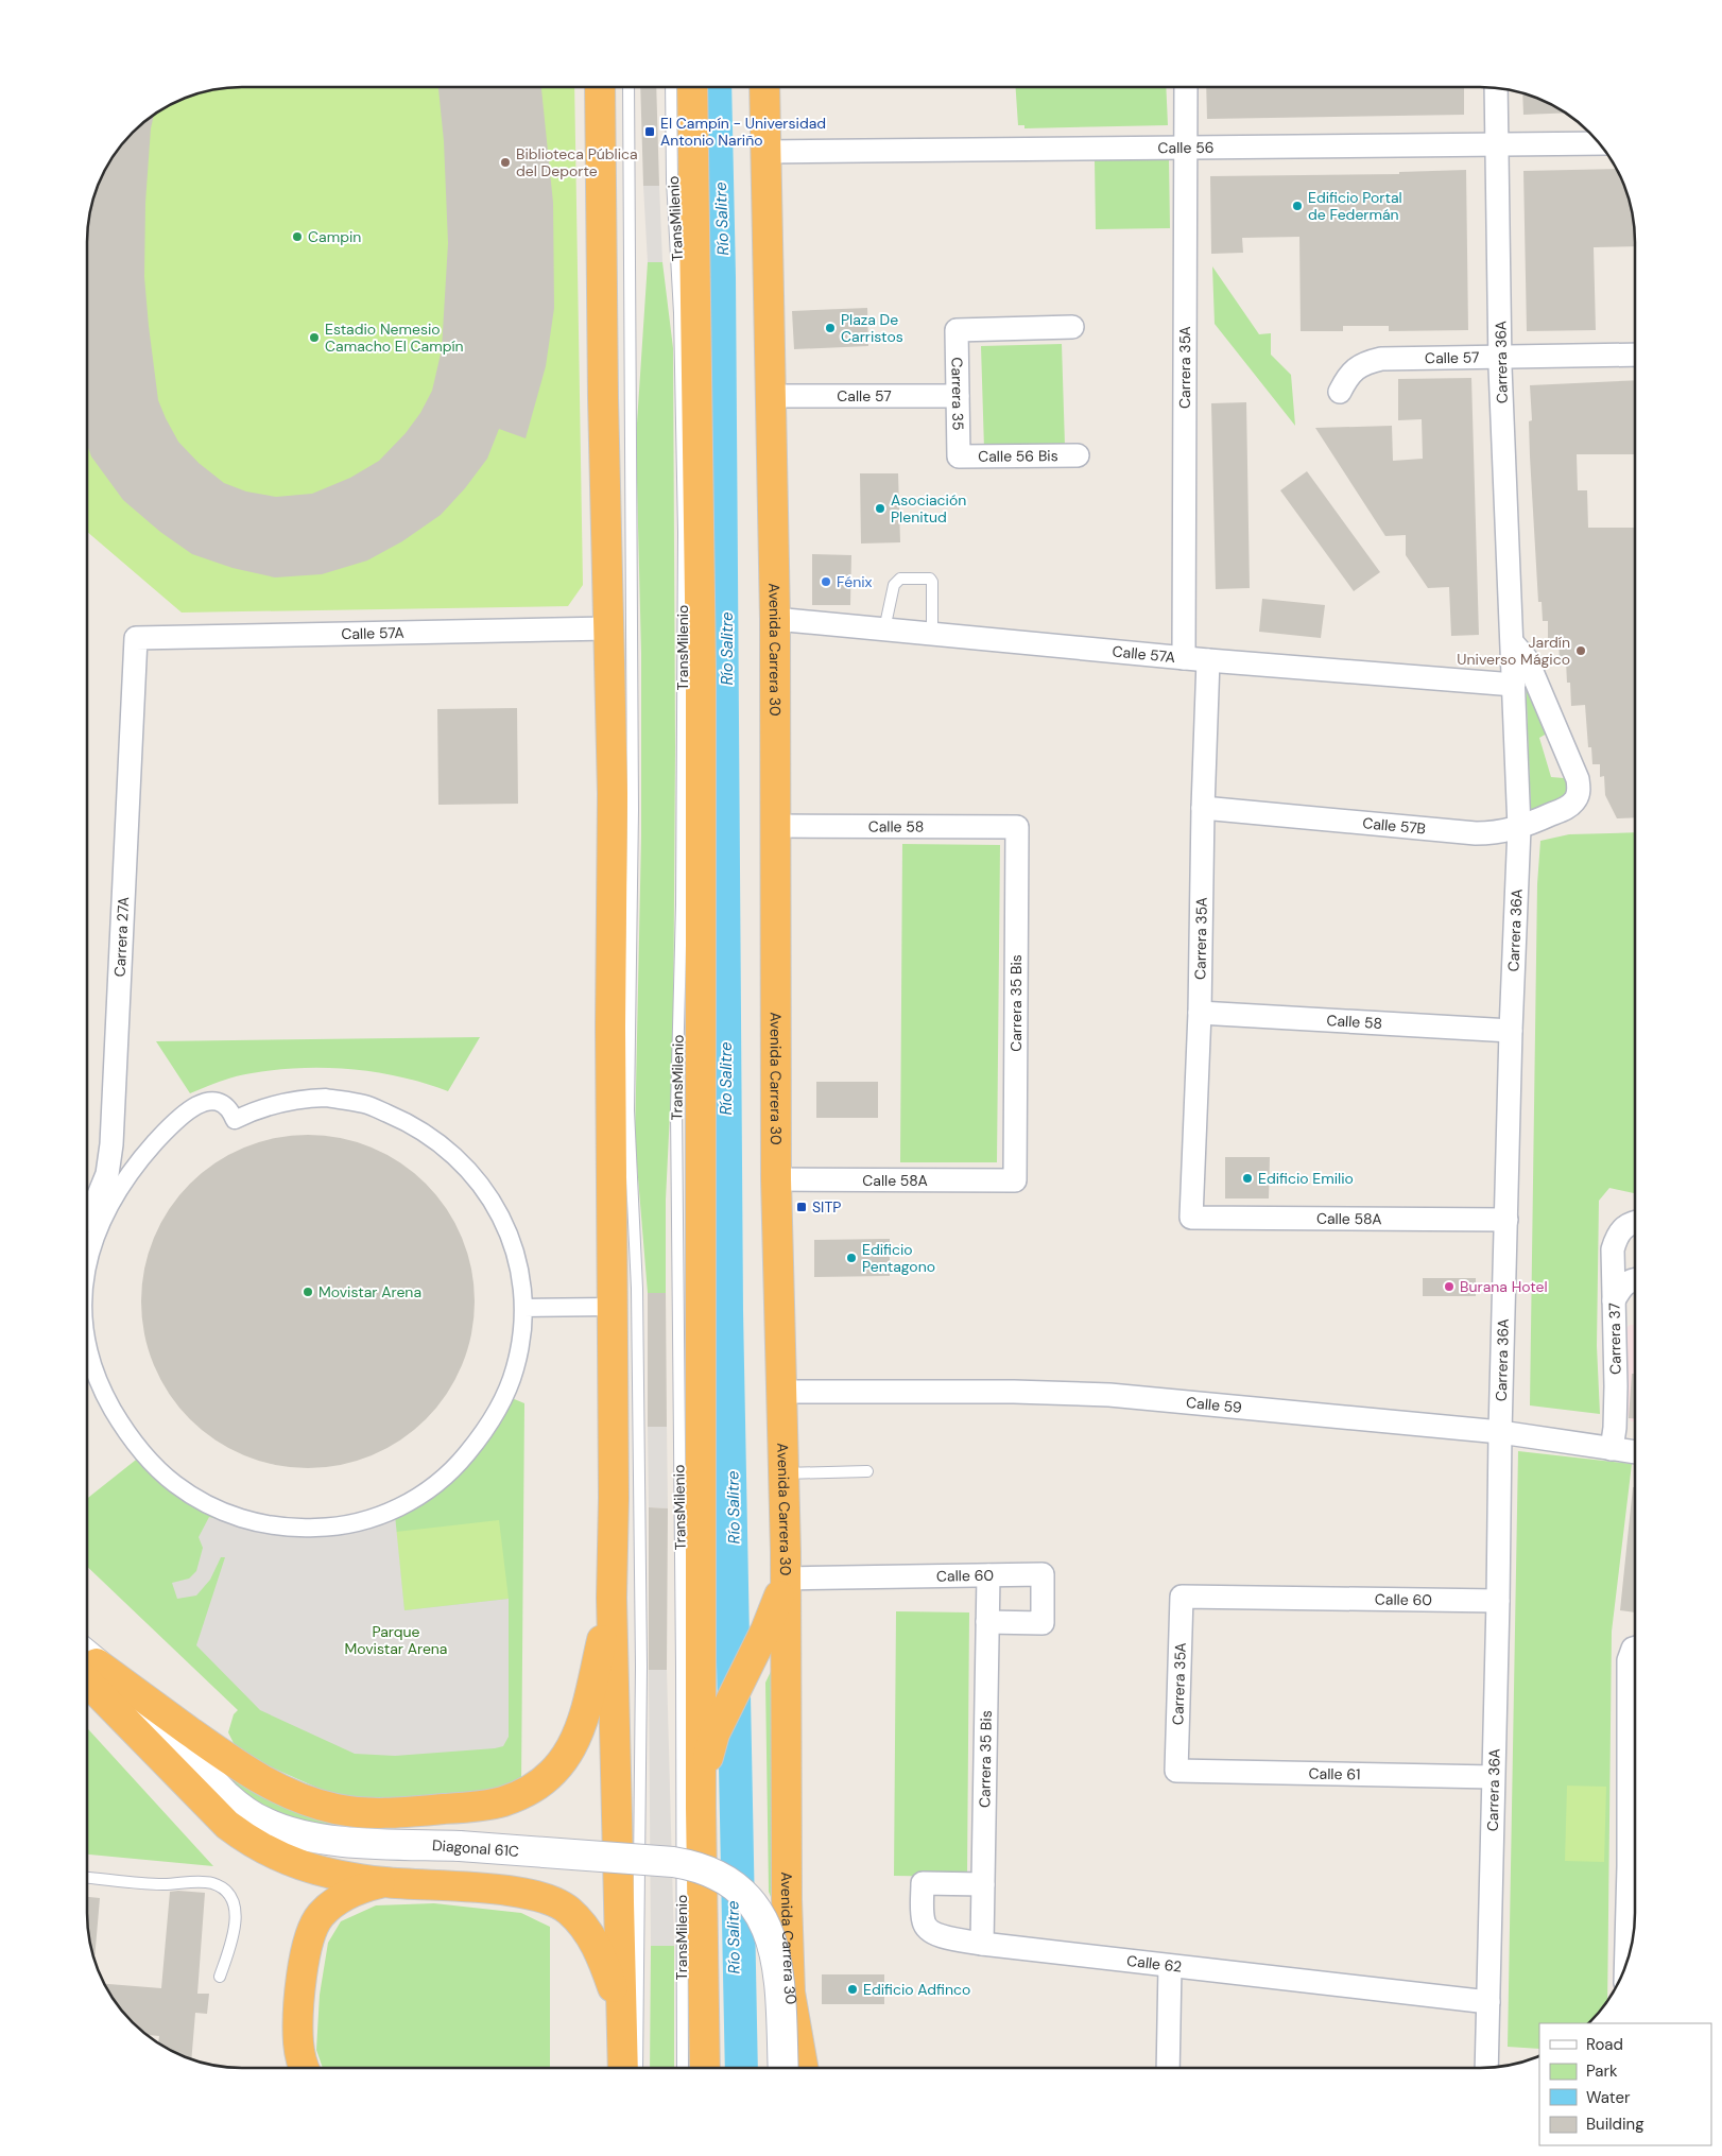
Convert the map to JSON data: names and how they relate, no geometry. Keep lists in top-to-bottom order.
{
  "streets": {
    "highway": ["Avenida Carrera 30"],
    "main road": ["Diagonal 61C"],
    "street": [
      "Calle 56",
      "Calle 57",
      "Carrera 36A",
      "Carrera 35A",
      "Carrera 35",
      "Calle 56 Bis",
      "Calle 57A",
      "Calle 57B",
      "Calle 58",
      "Carrera 27A",
      "Carrera 35 Bis",
      "Calle 58A",
      "Carrera 37",
      "Calle 59",
      "Calle 60",
      "Calle 61",
      "Calle 62"
    ],
    "lane": ["TransMilenio"]
  },
  "crossings": [
    ["Calle 56", "Carrera 36A"],
    ["Calle 56", "Carrera 35A"],
    ["Calle 56", "Avenida Carrera 30"],
    ["Calle 57", "Carrera 36A"],
    ["Calle 57", "Carrera 35"],
    ["Calle 57", "Avenida Carrera 30"],
    ["Carrera 36A", "Calle 57A"],
    ["Carrera 36A", "Calle 57B"],
    ["Carrera 36A", "Calle 58"],
    ["Carrera 36A", "Calle 58A"],
    ["Carrera 36A", "Calle 59"],
    ["Carrera 36A", "Calle 60"],
    ["Carrera 36A", "Calle 61"],
    ["Carrera 36A", "Calle 62"],
    ["Carrera 35A", "Calle 57A"],
    ["Carrera 35A", "Calle 57B"],
    ["Carrera 35A", "Calle 58"],
    ["Carrera 35A", "Calle 58A"],
    ["Carrera 35A", "Calle 60"],
    ["Carrera 35A", "Calle 61"],
    ["Carrera 35", "Calle 56 Bis"],
    ["Calle 57A", "Avenida Carrera 30"],
    ["Calle 57A", "Carrera 27A"],
    ["Avenida Carrera 30", "Calle 58"],
    ["Avenida Carrera 30", "Calle 58A"],
    ["Avenida Carrera 30", "Calle 59"],
    ["Avenida Carrera 30", "Calle 60"],
    ["Calle 58", "Carrera 35 Bis"],
    ["Carrera 35 Bis", "Calle 58A"],
    ["Carrera 35 Bis", "Calle 60"],
    ["Carrera 35 Bis", "Calle 62"],
    ["Carrera 37", "Calle 59"]
  ],
  "water": ["Río Salitre"],
  "parks": ["Parque Movistar Arena"],
  "places": {
    "transit": ["El Campín - Universidad Antonio Nariño", "SITP"],
    "other": [
      "Biblioteca Pública del Deporte",
      "Edificio Portal de Federmán",
      "Campin",
      "Plaza De Carristos",
      "Estadio Nemesio Camacho El Campín",
      "Asociación Plenitud",
      "Fénix",
      "Jardín Universo Mágico",
      "Edificio Emilio",
      "Edificio Pentagono",
      "Burana Hotel",
      "Movistar Arena",
      "Edificio Adfinco"
    ]
  },
  "legend": [
    "Road",
    "Park",
    "Water",
    "Building"
  ]
}
